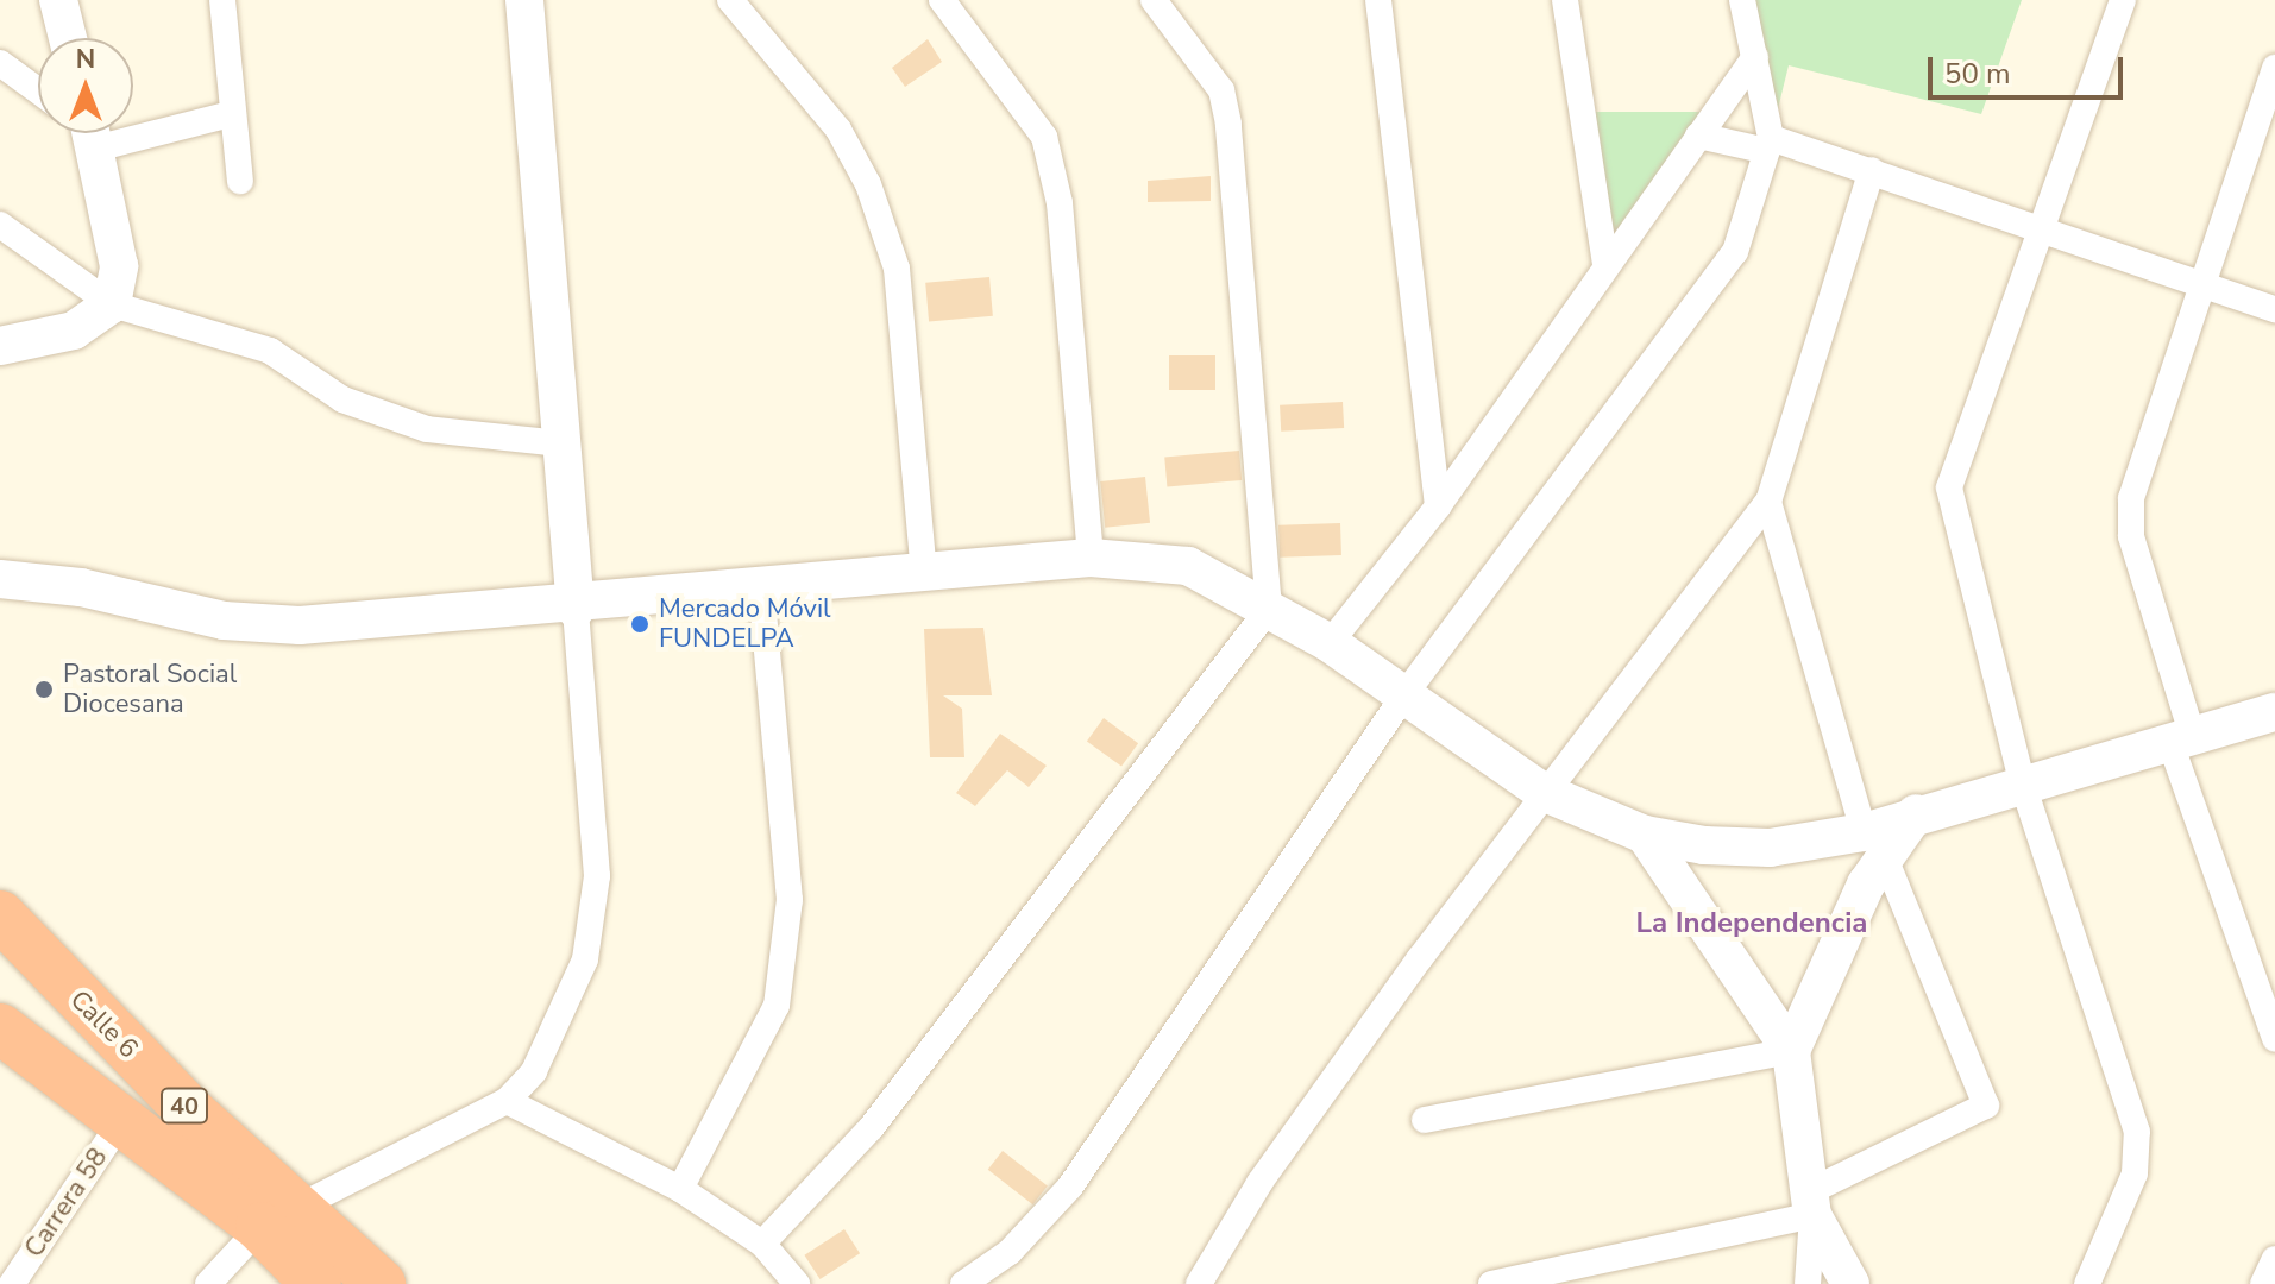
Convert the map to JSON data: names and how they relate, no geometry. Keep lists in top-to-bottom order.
{
  "streets": {
    "highway": ["Calle 6", "40"],
    "street": ["Carrera 58"]
  },
  "crossings": [
    ["Calle 6", "Carrera 58"]
  ],
  "districts": ["La Independencia"],
  "places": ["Mercado Móvil FUNDELPA", "Pastoral Social Diocesana"],
  "scale_bar": "50 m",
  "north": "top"
}
